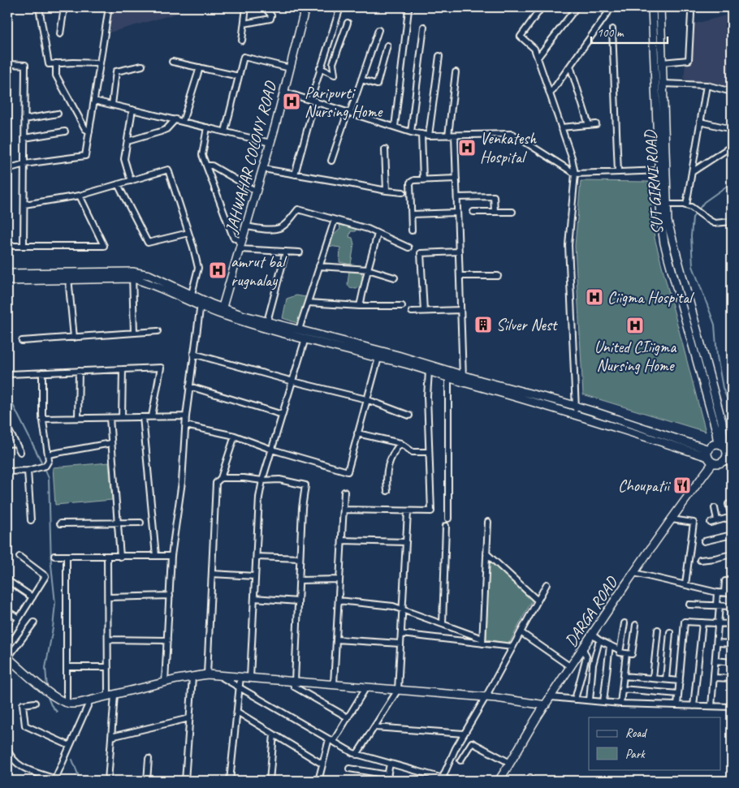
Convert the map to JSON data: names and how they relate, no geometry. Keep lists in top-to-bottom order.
{
  "streets": {
    "main road": ["JAHWAHAR COLONY ROAD", "SUT GIRNI ROAD", "DARGA ROAD"]
  },
  "places": {
    "hospital": [
      "Paripurti Nursing Home",
      "Venkatesh Hospital",
      "amrut bal rugnalay",
      "Ciigma Hospital",
      "United CIiigma Nursing Home"
    ],
    "building": ["Silver Nest"],
    "restaurant": ["Choupatii"]
  },
  "legend": ["Road", "Park"],
  "scale_bar": "100 m"
}
